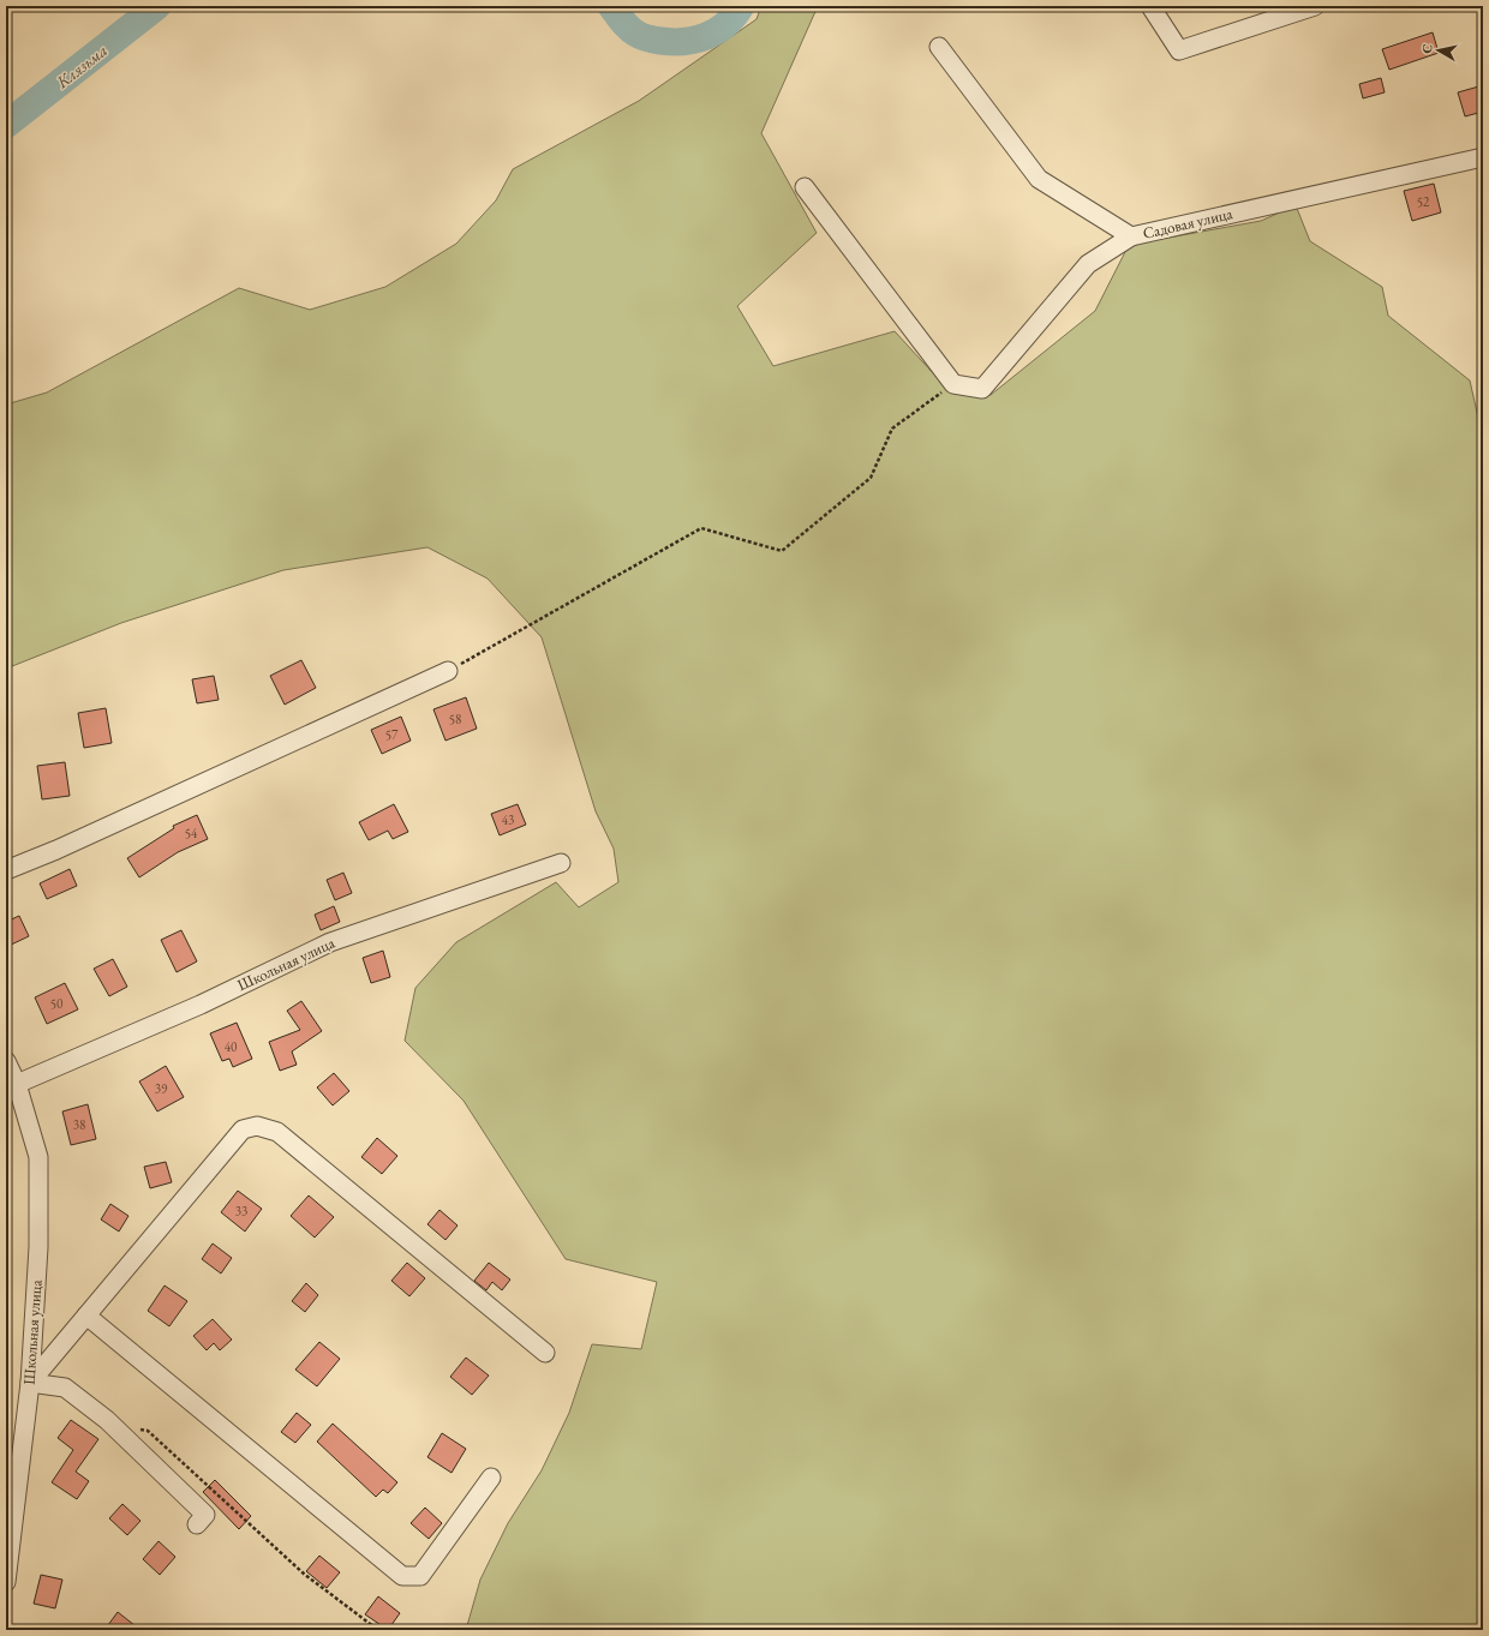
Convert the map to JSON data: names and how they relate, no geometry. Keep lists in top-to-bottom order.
{
  "streets": {
    "street": ["Садовая улица", "Школьная улица"]
  },
  "water": ["Клязьма"],
  "house_numbers": [
    "52",
    "58",
    "57",
    "43",
    "54",
    "50",
    "40",
    "39",
    "38",
    "33"
  ],
  "north": "left"
}
